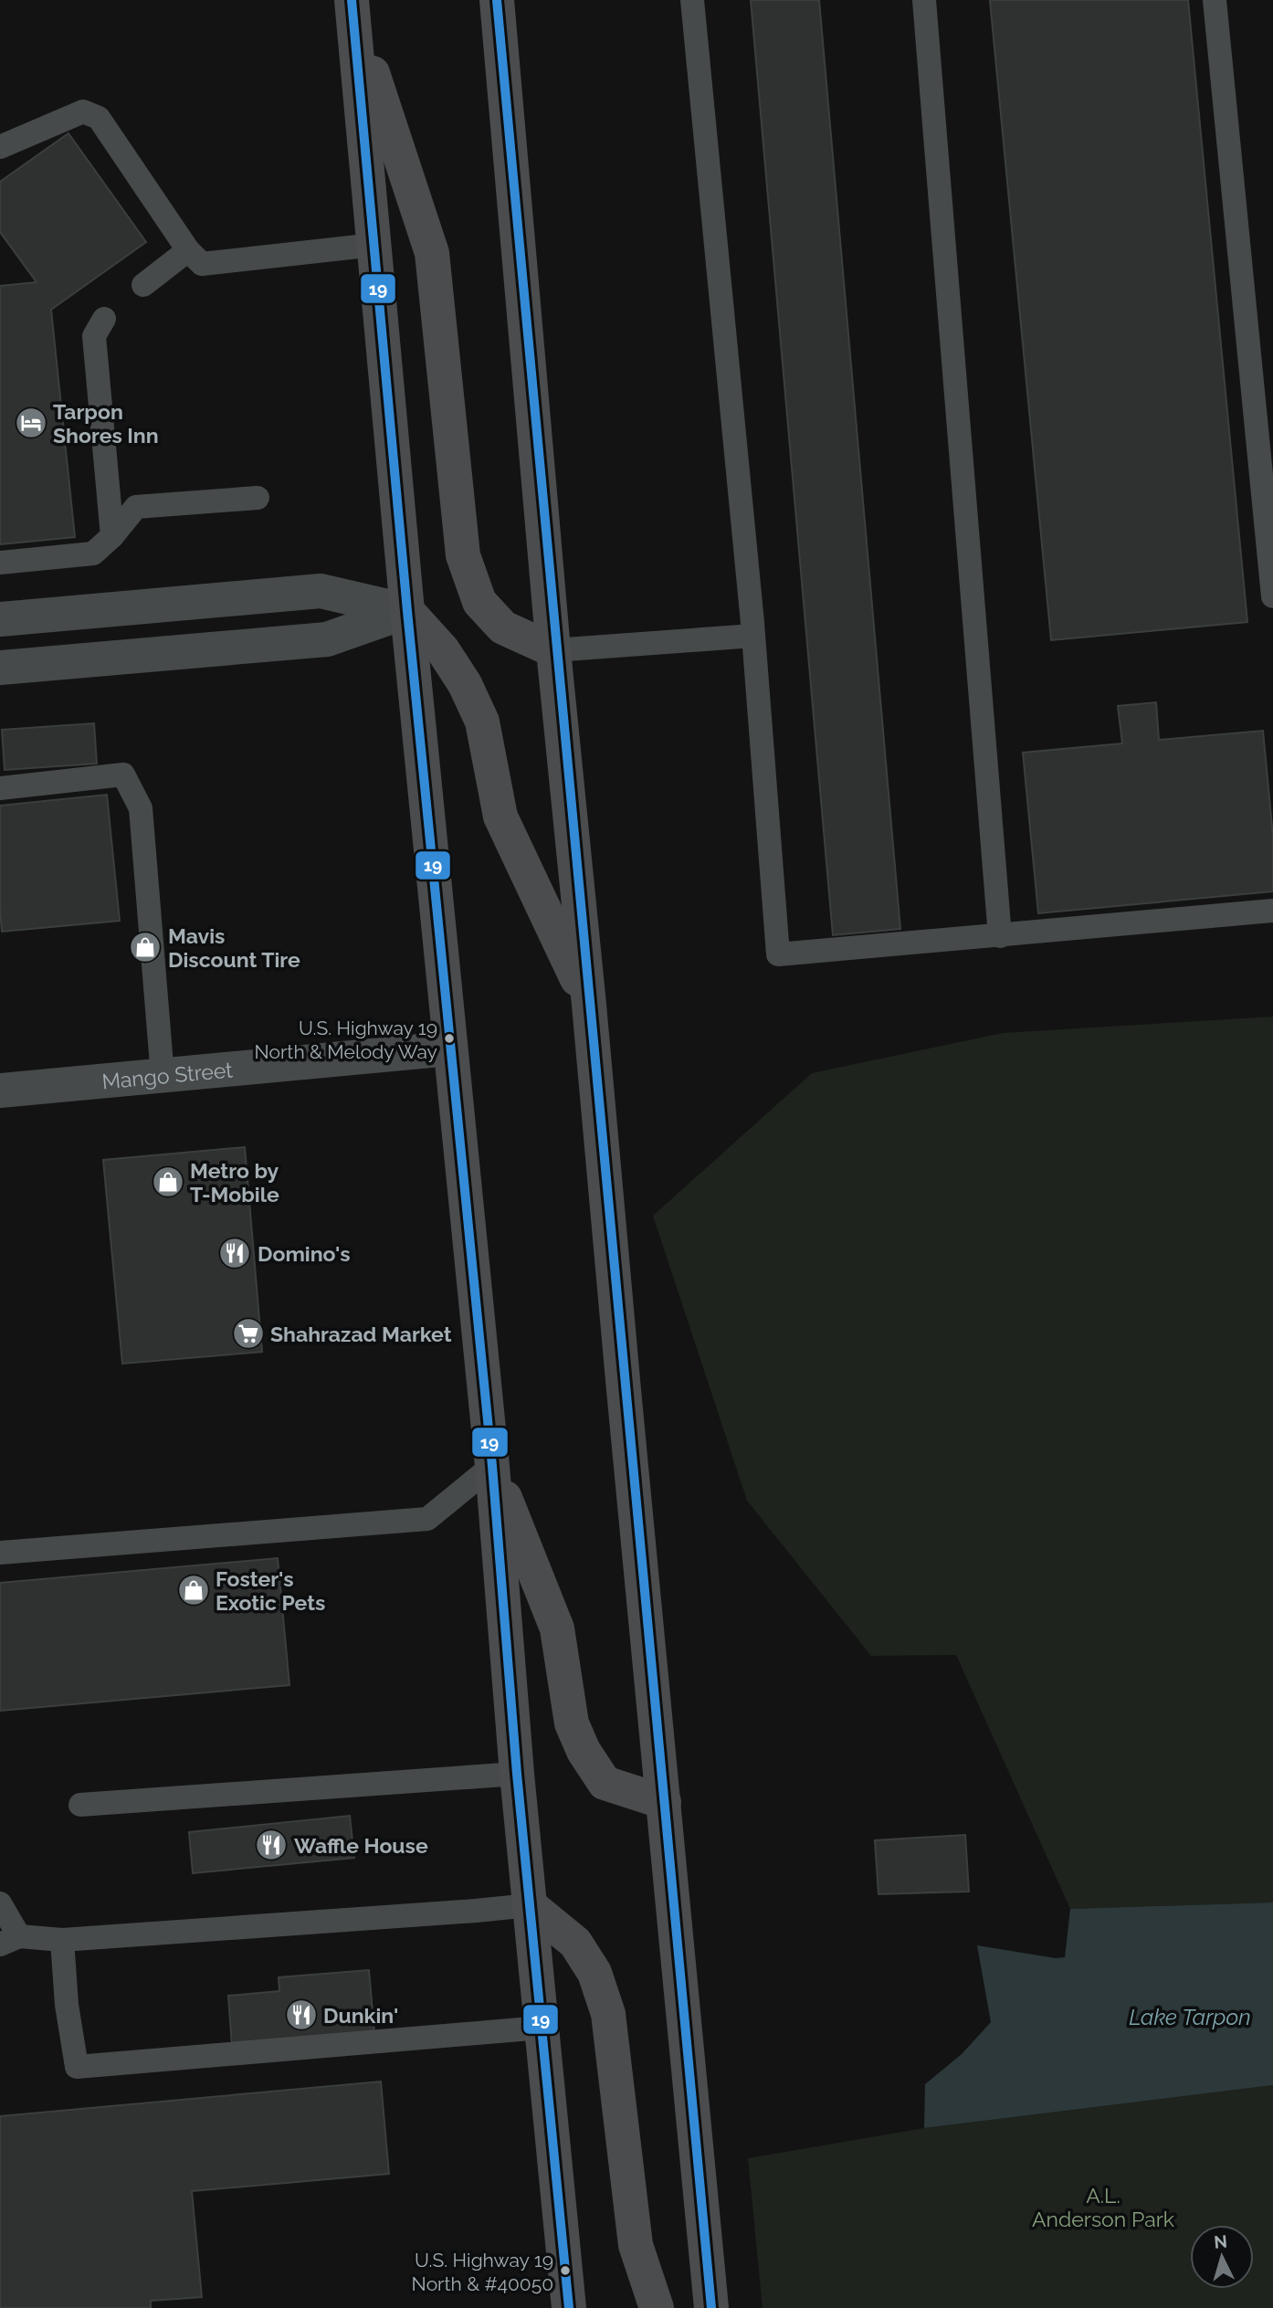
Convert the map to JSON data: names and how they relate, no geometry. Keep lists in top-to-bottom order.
{
  "streets": {
    "street": ["Mango Street"]
  },
  "water": ["Lake Tarpon"],
  "parks": ["A.L. Anderson Park"],
  "places": {
    "hotel": ["Tarpon Shores Inn"],
    "shop": ["Mavis Discount Tire", "Metro by T-Mobile", "Foster's Exotic Pets"],
    "other": ["U.S. Highway 19 North & Melody Way", "U.S. Highway 19 North & #40050"],
    "restaurant": ["Domino's", "Waffle House", "Dunkin'"],
    "supermarket": ["Shahrazad Market"]
  },
  "lines": ["transit line 19"],
  "north": "top"
}
